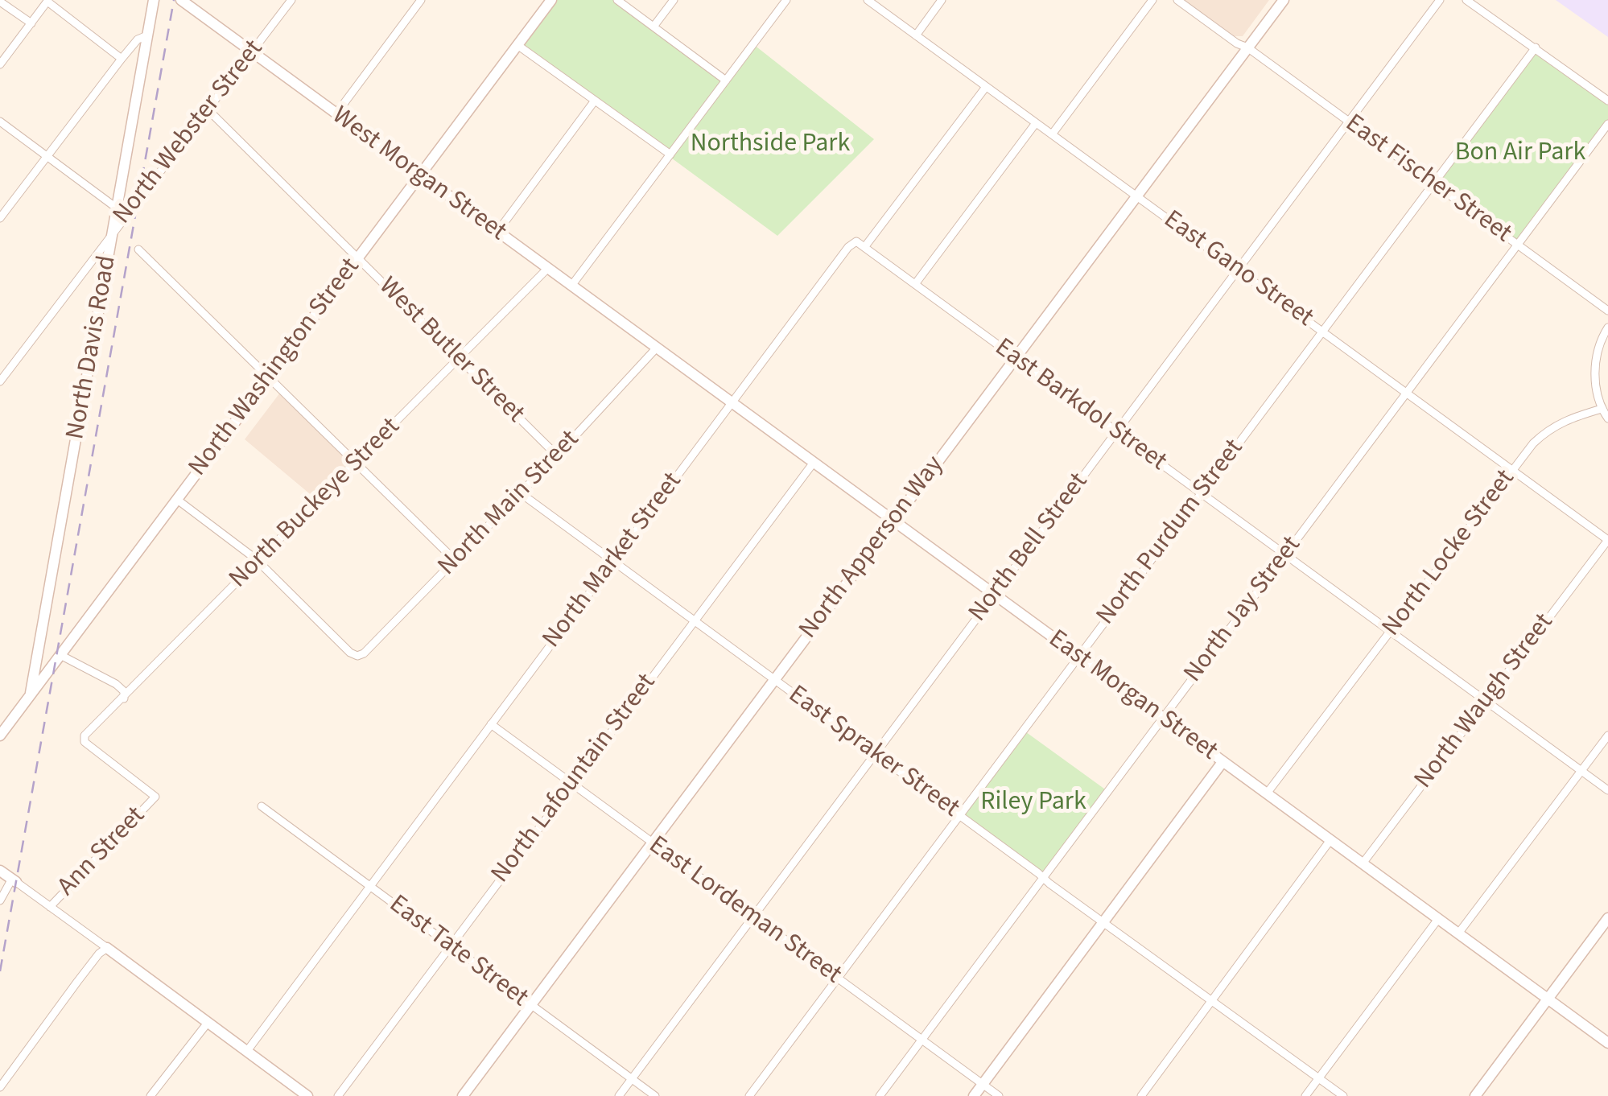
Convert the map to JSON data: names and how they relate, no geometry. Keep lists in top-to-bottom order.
{
  "streets": {
    "street": [
      "North Webster Street",
      "West Morgan Street",
      "East Fischer Street",
      "East Gano Street",
      "North Davis Road",
      "West Butler Street",
      "North Washington Street",
      "East Barkdol Street",
      "North Buckeye Street",
      "North Main Street",
      "North Purdum Street",
      "North Apperson Way",
      "North Bell Street",
      "North Locke Street",
      "North Market Street",
      "North Jay Street",
      "East Morgan Street",
      "North Waugh Street",
      "East Spraker Street",
      "North Lafountain Street",
      "Ann Street",
      "East Lordeman Street",
      "East Tate Street"
    ]
  },
  "crossings": [
    ["North Webster Street", "West Morgan Street"],
    ["North Webster Street", "North Davis Road"],
    ["North Webster Street", "West Butler Street"],
    ["West Morgan Street", "North Washington Street"],
    ["West Morgan Street", "North Buckeye Street"],
    ["West Morgan Street", "North Main Street"],
    ["West Morgan Street", "East Morgan Street"],
    ["East Fischer Street", "North Purdum Street"],
    ["East Fischer Street", "North Apperson Way"],
    ["East Fischer Street", "North Bell Street"],
    ["East Fischer Street", "North Jay Street"],
    ["East Gano Street", "North Purdum Street"],
    ["East Gano Street", "North Apperson Way"],
    ["East Gano Street", "North Bell Street"],
    ["East Gano Street", "North Locke Street"],
    ["East Gano Street", "North Market Street"],
    ["East Gano Street", "North Jay Street"],
    ["East Gano Street", "North Waugh Street"],
    ["North Davis Road", "North Washington Street"],
    ["West Butler Street", "North Washington Street"],
    ["West Butler Street", "North Buckeye Street"],
    ["West Butler Street", "North Main Street"],
    ["East Barkdol Street", "North Purdum Street"],
    ["East Barkdol Street", "North Apperson Way"],
    ["East Barkdol Street", "North Bell Street"],
    ["East Barkdol Street", "North Locke Street"],
    ["East Barkdol Street", "North Market Street"],
    ["East Barkdol Street", "North Jay Street"],
    ["East Barkdol Street", "North Waugh Street"],
    ["North Buckeye Street", "North Main Street"],
    ["North Buckeye Street", "Ann Street"],
    ["North Main Street", "East Morgan Street"],
    ["North Main Street", "East Spraker Street"],
    ["North Purdum Street", "East Morgan Street"],
    ["North Purdum Street", "East Spraker Street"],
    ["North Purdum Street", "East Lordeman Street"],
    ["North Apperson Way", "East Morgan Street"],
    ["North Apperson Way", "East Spraker Street"],
    ["North Apperson Way", "East Lordeman Street"],
    ["North Apperson Way", "East Tate Street"],
    ["North Bell Street", "East Morgan Street"],
    ["North Bell Street", "East Spraker Street"],
    ["North Bell Street", "East Lordeman Street"],
    ["North Bell Street", "East Tate Street"],
    ["North Locke Street", "East Morgan Street"],
    ["North Market Street", "East Morgan Street"],
    ["North Market Street", "East Spraker Street"],
    ["North Market Street", "East Lordeman Street"],
    ["North Market Street", "East Tate Street"],
    ["North Jay Street", "East Morgan Street"],
    ["North Jay Street", "East Spraker Street"],
    ["North Jay Street", "East Lordeman Street"],
    ["East Morgan Street", "North Waugh Street"],
    ["East Morgan Street", "North Lafountain Street"],
    ["East Spraker Street", "North Lafountain Street"],
    ["North Lafountain Street", "East Lordeman Street"],
    ["North Lafountain Street", "East Tate Street"]
  ],
  "parks": ["Northside Park", "Bon Air Park", "Riley Park"]
}
